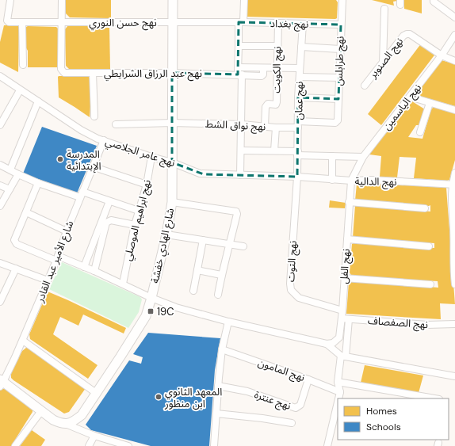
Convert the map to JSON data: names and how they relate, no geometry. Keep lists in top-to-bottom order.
{
  "streets": {
    "street": [
      "نهج حسن النوري",
      "نهج بغداد",
      "نهج الصنوبر",
      "نهج طرابلس",
      "نهج الكويت",
      "نهج عبد الرزاق الشرايطي",
      "نهج عمان",
      "نهج الياسمين",
      "نهج نواق الشط",
      "نهج عامر الجلاصي",
      "نهج الدالية",
      "نهج ابراهيم الموصلي",
      "شارع الهادي خفشة",
      "شارع الأمير عبد القادر",
      "نهج التوت",
      "نهج الفل",
      "نهج الصفصاف",
      "نهج المامون",
      "نهج عنترة"
    ]
  },
  "crossings": [
    ["نهج حسن النوري", "نهج بغداد"],
    ["نهج حسن النوري", "نهج عبد الرزاق الشرايطي"],
    ["نهج حسن النوري", "شارع الهادي خفشة"],
    ["نهج بغداد", "نهج طرابلس"],
    ["نهج بغداد", "نهج الكويت"],
    ["نهج بغداد", "نهج عمان"],
    ["نهج الصنوبر", "نهج الياسمين"],
    ["نهج طرابلس", "نهج نواق الشط"],
    ["نهج الكويت", "نهج نواق الشط"],
    ["نهج عبد الرزاق الشرايطي", "شارع الهادي خفشة"],
    ["نهج عمان", "نهج نواق الشط"],
    ["نهج عمان", "نهج عامر الجلاصي"],
    ["نهج عمان", "نهج الدالية"],
    ["نهج عمان", "نهج التوت"],
    ["نهج الياسمين", "نهج الدالية"],
    ["نهج الياسمين", "نهج الفل"],
    ["نهج نواق الشط", "شارع الهادي خفشة"],
    ["نهج عامر الجلاصي", "نهج الدالية"],
    ["نهج عامر الجلاصي", "نهج ابراهيم الموصلي"],
    ["نهج عامر الجلاصي", "شارع الهادي خفشة"],
    ["نهج عامر الجلاصي", "شارع الأمير عبد القادر"],
    ["نهج عامر الجلاصي", "نهج التوت"],
    ["نهج الدالية", "نهج التوت"],
    ["نهج الدالية", "نهج الفل"],
    ["نهج التوت", "نهج الفل"],
    ["نهج الفل", "نهج الصفصاف"],
    ["نهج المامون", "نهج عنترة"]
  ],
  "places": {
    "other": ["المدرسة الإبتدائية", "المعهد الثانوي ابن منظور"],
    "transit": ["19C"]
  },
  "legend": ["Homes", "Schools"]
}
